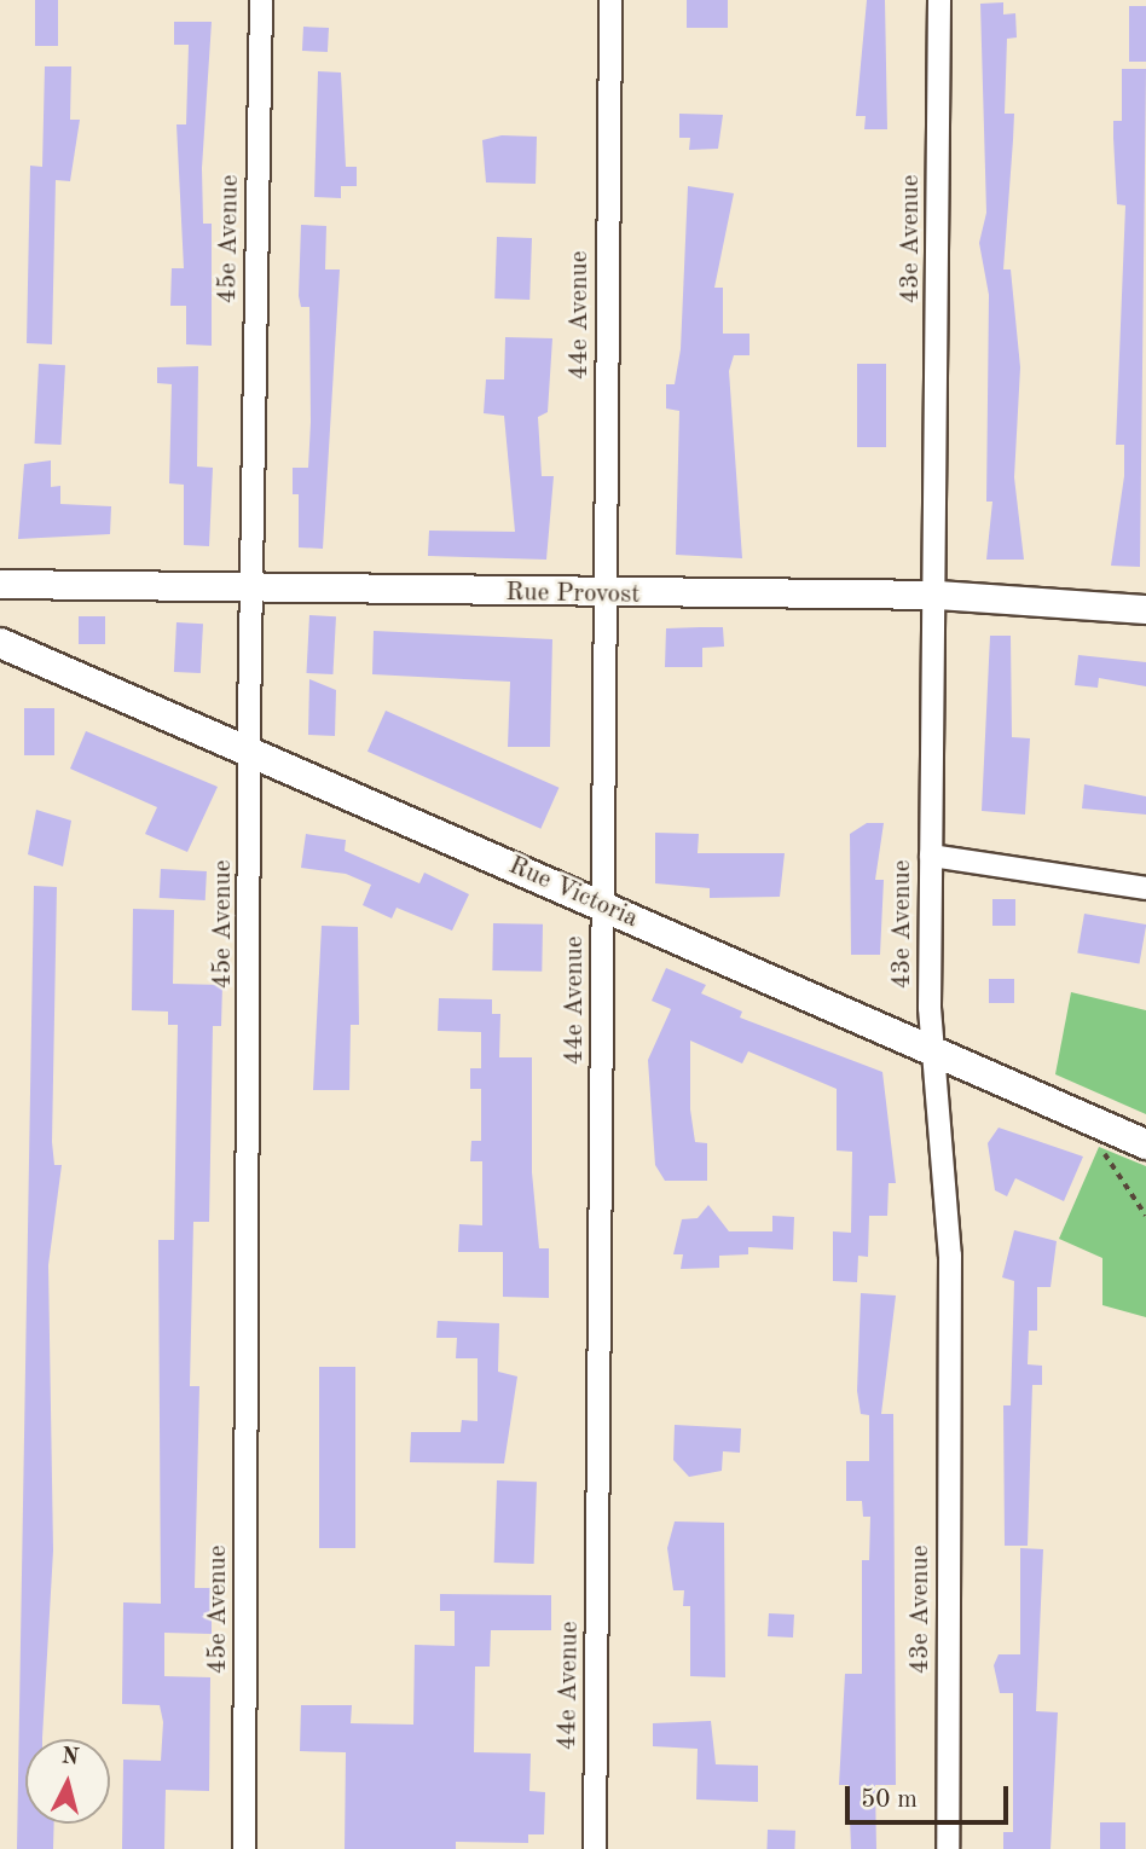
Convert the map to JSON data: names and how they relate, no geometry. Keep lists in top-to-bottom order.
{
  "streets": {
    "main road": ["Rue Victoria"],
    "street": [
      "45e Avenue",
      "43e Avenue",
      "44e Avenue",
      "Rue Provost"
    ]
  },
  "crossings": [
    ["45e Avenue", "Rue Provost"],
    ["45e Avenue", "Rue Victoria"],
    ["43e Avenue", "Rue Provost"],
    ["43e Avenue", "Rue Victoria"],
    ["44e Avenue", "Rue Provost"],
    ["44e Avenue", "Rue Victoria"]
  ],
  "scale_bar": "50 m",
  "north": "top"
}
